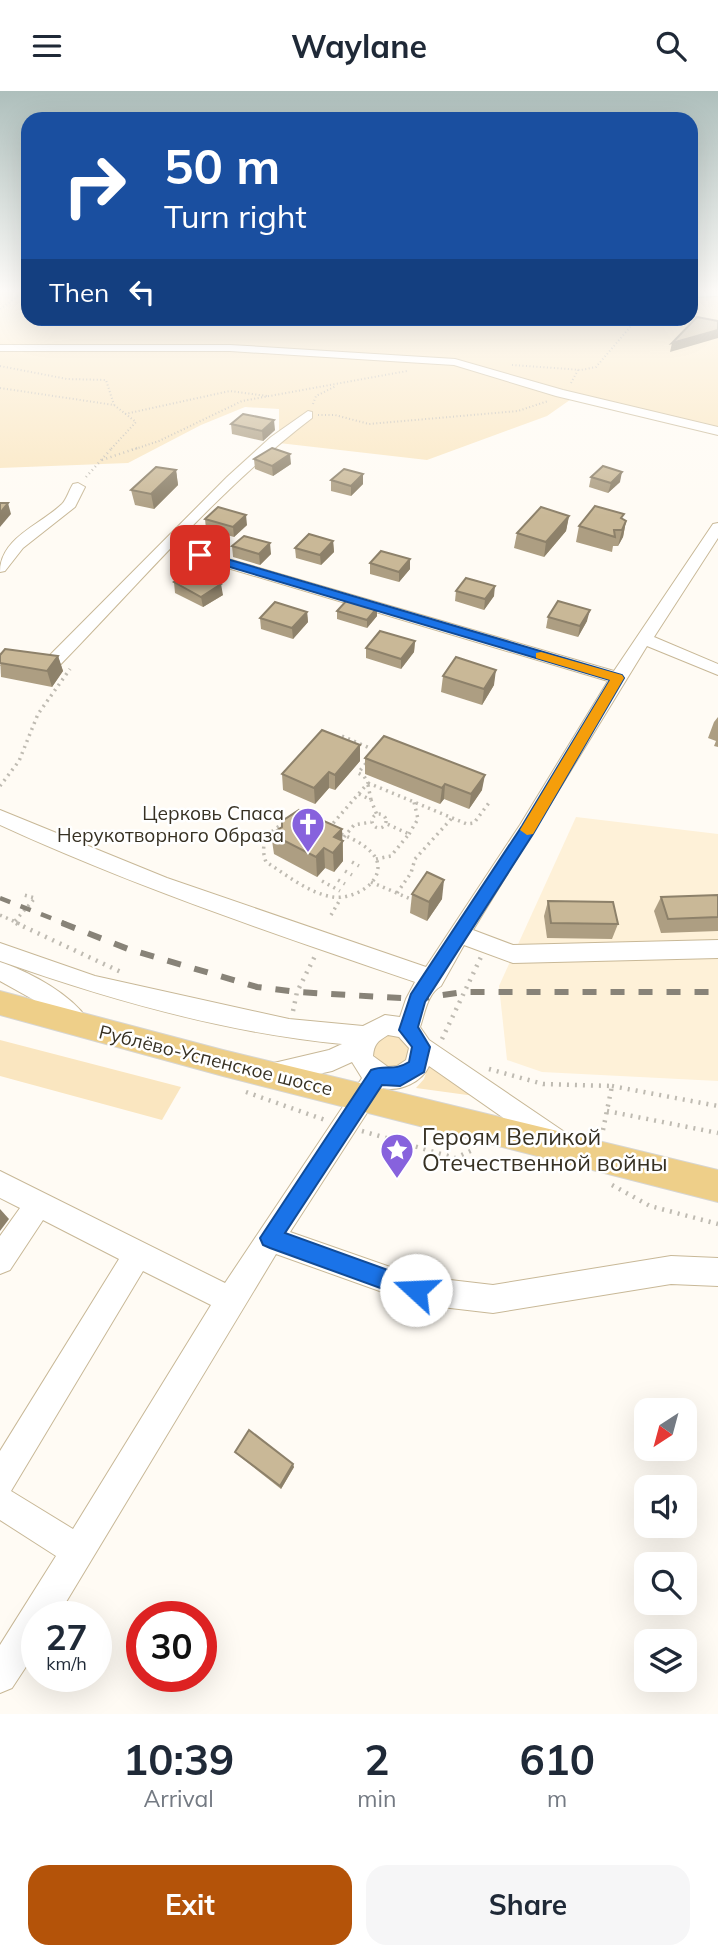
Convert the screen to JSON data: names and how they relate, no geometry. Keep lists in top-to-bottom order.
{
  "streets": {
    "main road": ["Рублёво-Успенское шоссе"]
  },
  "places": {
    "church": ["Церковь Спаса Нерукотворного Образа"],
    "place": ["Героям Великой Отечественной войны"]
  },
  "north": "bottom left",
  "page": {
    "header": "Waylane",
    "turn": ["50 m", "Turn right"],
    "then": "Then",
    "speed": "27 km/h",
    "limit": "30",
    "eta": [
      "10:39",
      "Arrival",
      "2",
      "min",
      "610",
      "m"
    ],
    "buttons": ["Exit", "Share"]
  }
}
